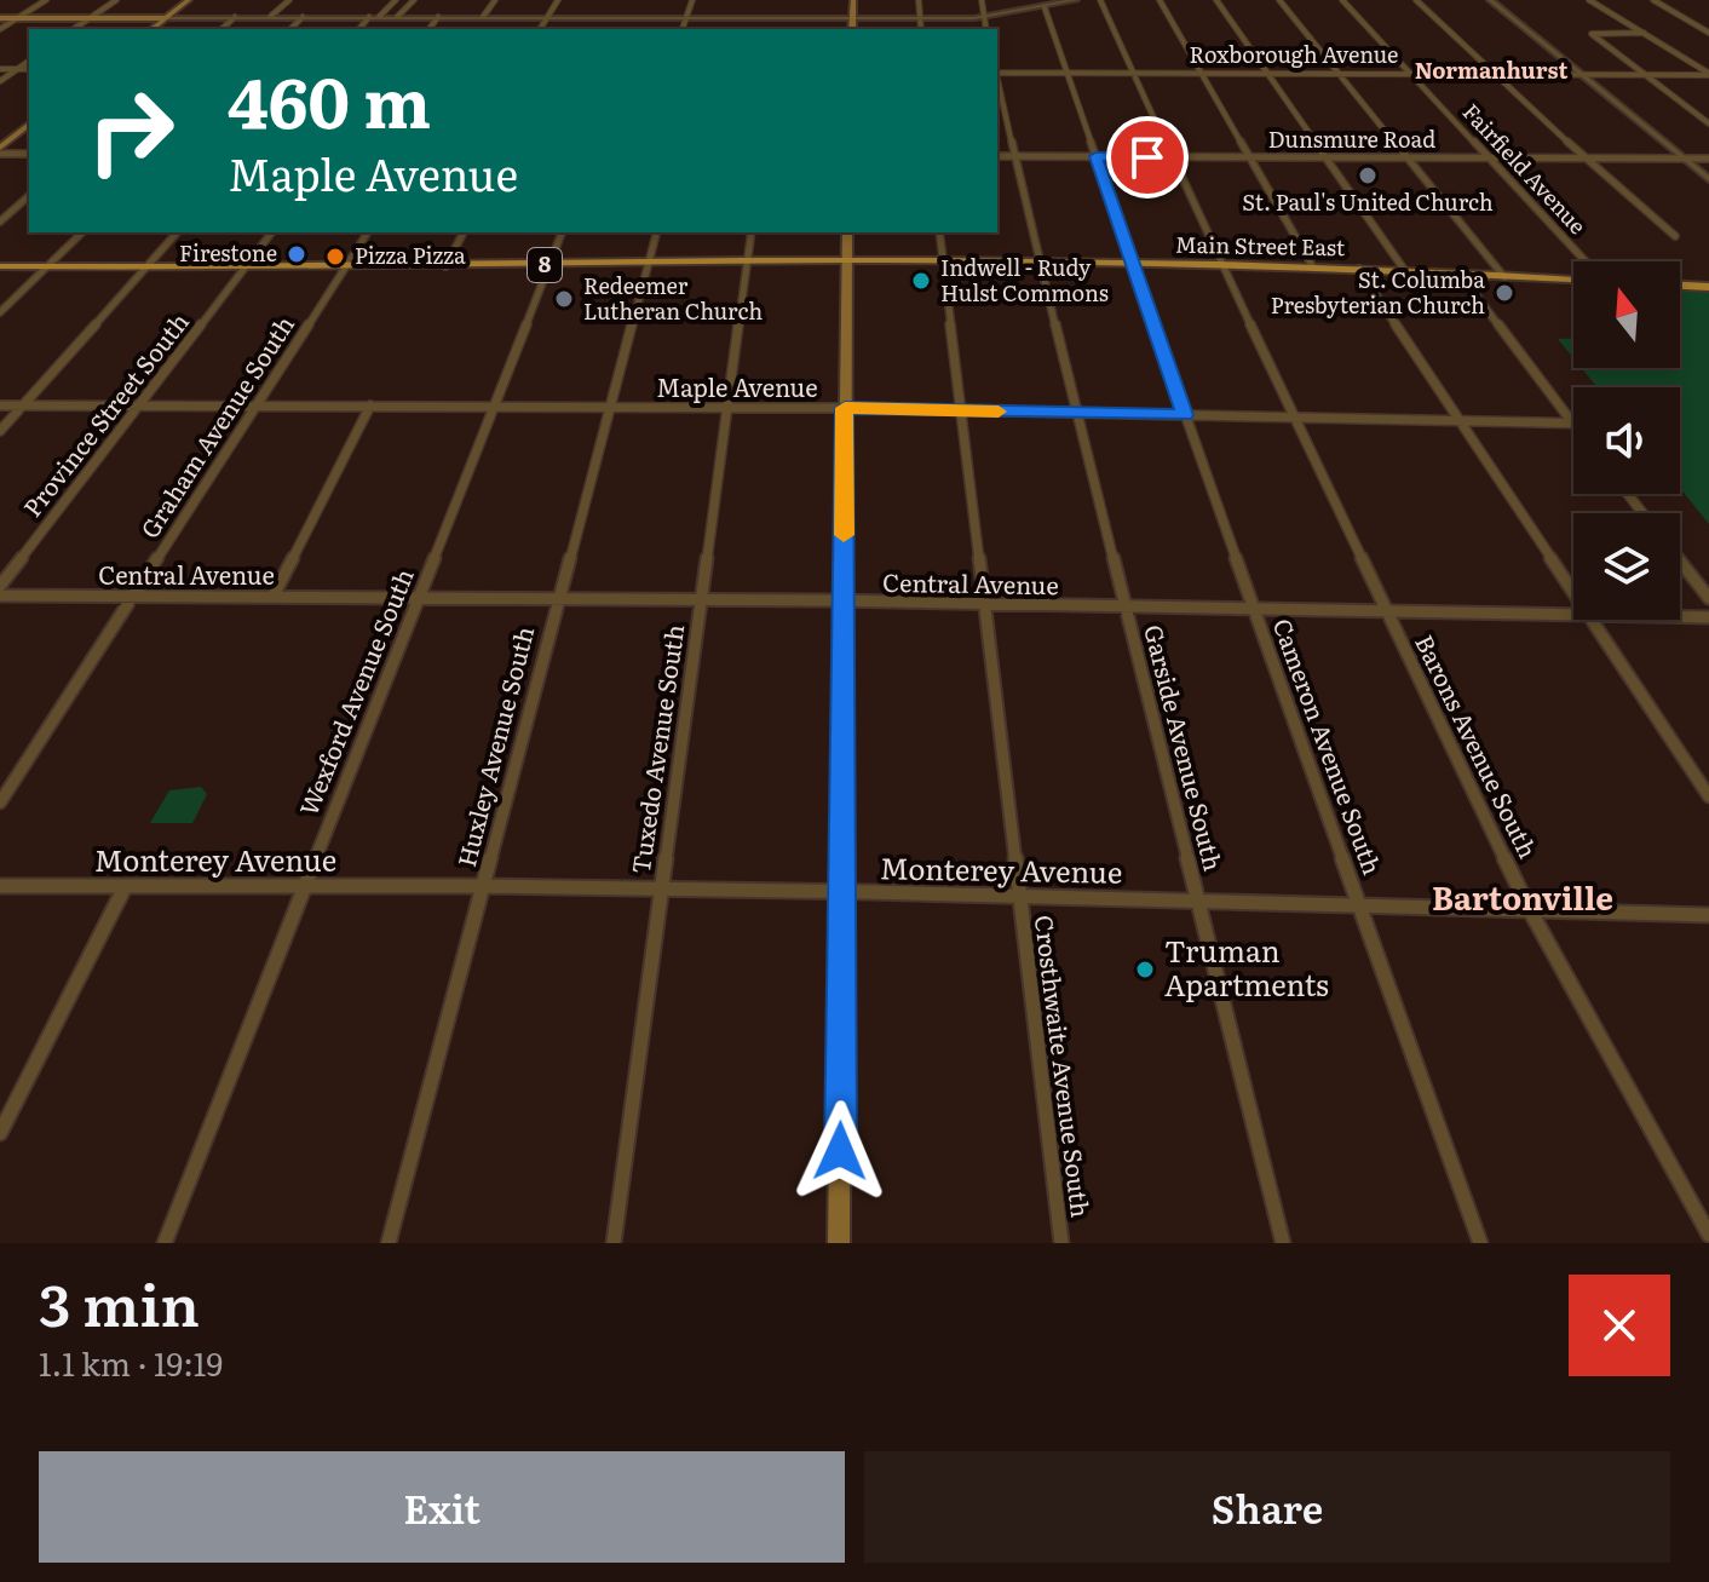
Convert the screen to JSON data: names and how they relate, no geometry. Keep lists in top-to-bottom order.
{
  "streets": {
    "main road": ["Main Street East", "8"],
    "street": [
      "Roxborough Avenue",
      "Dunsmure Road",
      "Fairfield Avenue",
      "Maple Avenue",
      "Province Street South",
      "Graham Avenue South",
      "Central Avenue",
      "Wexford Avenue South",
      "Huxley Avenue South",
      "Cameron Avenue South",
      "Barons Avenue South",
      "Garside Avenue South",
      "Tuxedo Avenue South",
      "Monterey Avenue",
      "Crosthwaite Avenue South"
    ]
  },
  "crossings": [
    ["Roxborough Avenue", "Fairfield Avenue"],
    ["Roxborough Avenue", "Cameron Avenue South"],
    ["Roxborough Avenue", "Barons Avenue South"],
    ["Dunsmure Road", "Fairfield Avenue"],
    ["Dunsmure Road", "Cameron Avenue South"],
    ["Dunsmure Road", "Barons Avenue South"],
    ["Dunsmure Road", "Garside Avenue South"],
    ["Main Street East", "Province Street South"],
    ["Main Street East", "Graham Avenue South"],
    ["Main Street East", "Wexford Avenue South"],
    ["Main Street East", "Huxley Avenue South"],
    ["Main Street East", "Cameron Avenue South"],
    ["Main Street East", "Barons Avenue South"],
    ["Main Street East", "Garside Avenue South"],
    ["Main Street East", "Tuxedo Avenue South"],
    ["Main Street East", "Crosthwaite Avenue South"],
    ["Maple Avenue", "Province Street South"],
    ["Maple Avenue", "Graham Avenue South"],
    ["Maple Avenue", "Wexford Avenue South"],
    ["Maple Avenue", "Huxley Avenue South"],
    ["Maple Avenue", "Cameron Avenue South"],
    ["Maple Avenue", "Barons Avenue South"],
    ["Maple Avenue", "Garside Avenue South"],
    ["Maple Avenue", "Tuxedo Avenue South"],
    ["Maple Avenue", "Crosthwaite Avenue South"],
    ["Graham Avenue South", "Central Avenue"],
    ["Central Avenue", "Wexford Avenue South"],
    ["Central Avenue", "Huxley Avenue South"],
    ["Central Avenue", "Cameron Avenue South"],
    ["Central Avenue", "Barons Avenue South"],
    ["Central Avenue", "Garside Avenue South"],
    ["Central Avenue", "Tuxedo Avenue South"],
    ["Central Avenue", "Crosthwaite Avenue South"],
    ["Wexford Avenue South", "Monterey Avenue"],
    ["Huxley Avenue South", "Monterey Avenue"],
    ["Cameron Avenue South", "Monterey Avenue"],
    ["Barons Avenue South", "Monterey Avenue"],
    ["Garside Avenue South", "Monterey Avenue"],
    ["Tuxedo Avenue South", "Monterey Avenue"],
    ["Monterey Avenue", "Crosthwaite Avenue South"]
  ],
  "districts": ["Normanhurst", "Bartonville"],
  "places": [
    "St. Paul's United Church",
    "Firestone",
    "Pizza Pizza",
    "Indwell - Rudy Hulst Commons",
    "St. Columba Presbyterian Church",
    "Redeemer Lutheran Church",
    "Truman Apartments"
  ],
  "north": "top",
  "page": {
    "turn": ["460 m", "Maple Avenue"],
    "heading": ["3 min", "1.1 km · 19:19"],
    "buttons": ["Exit", "Share"]
  }
}
